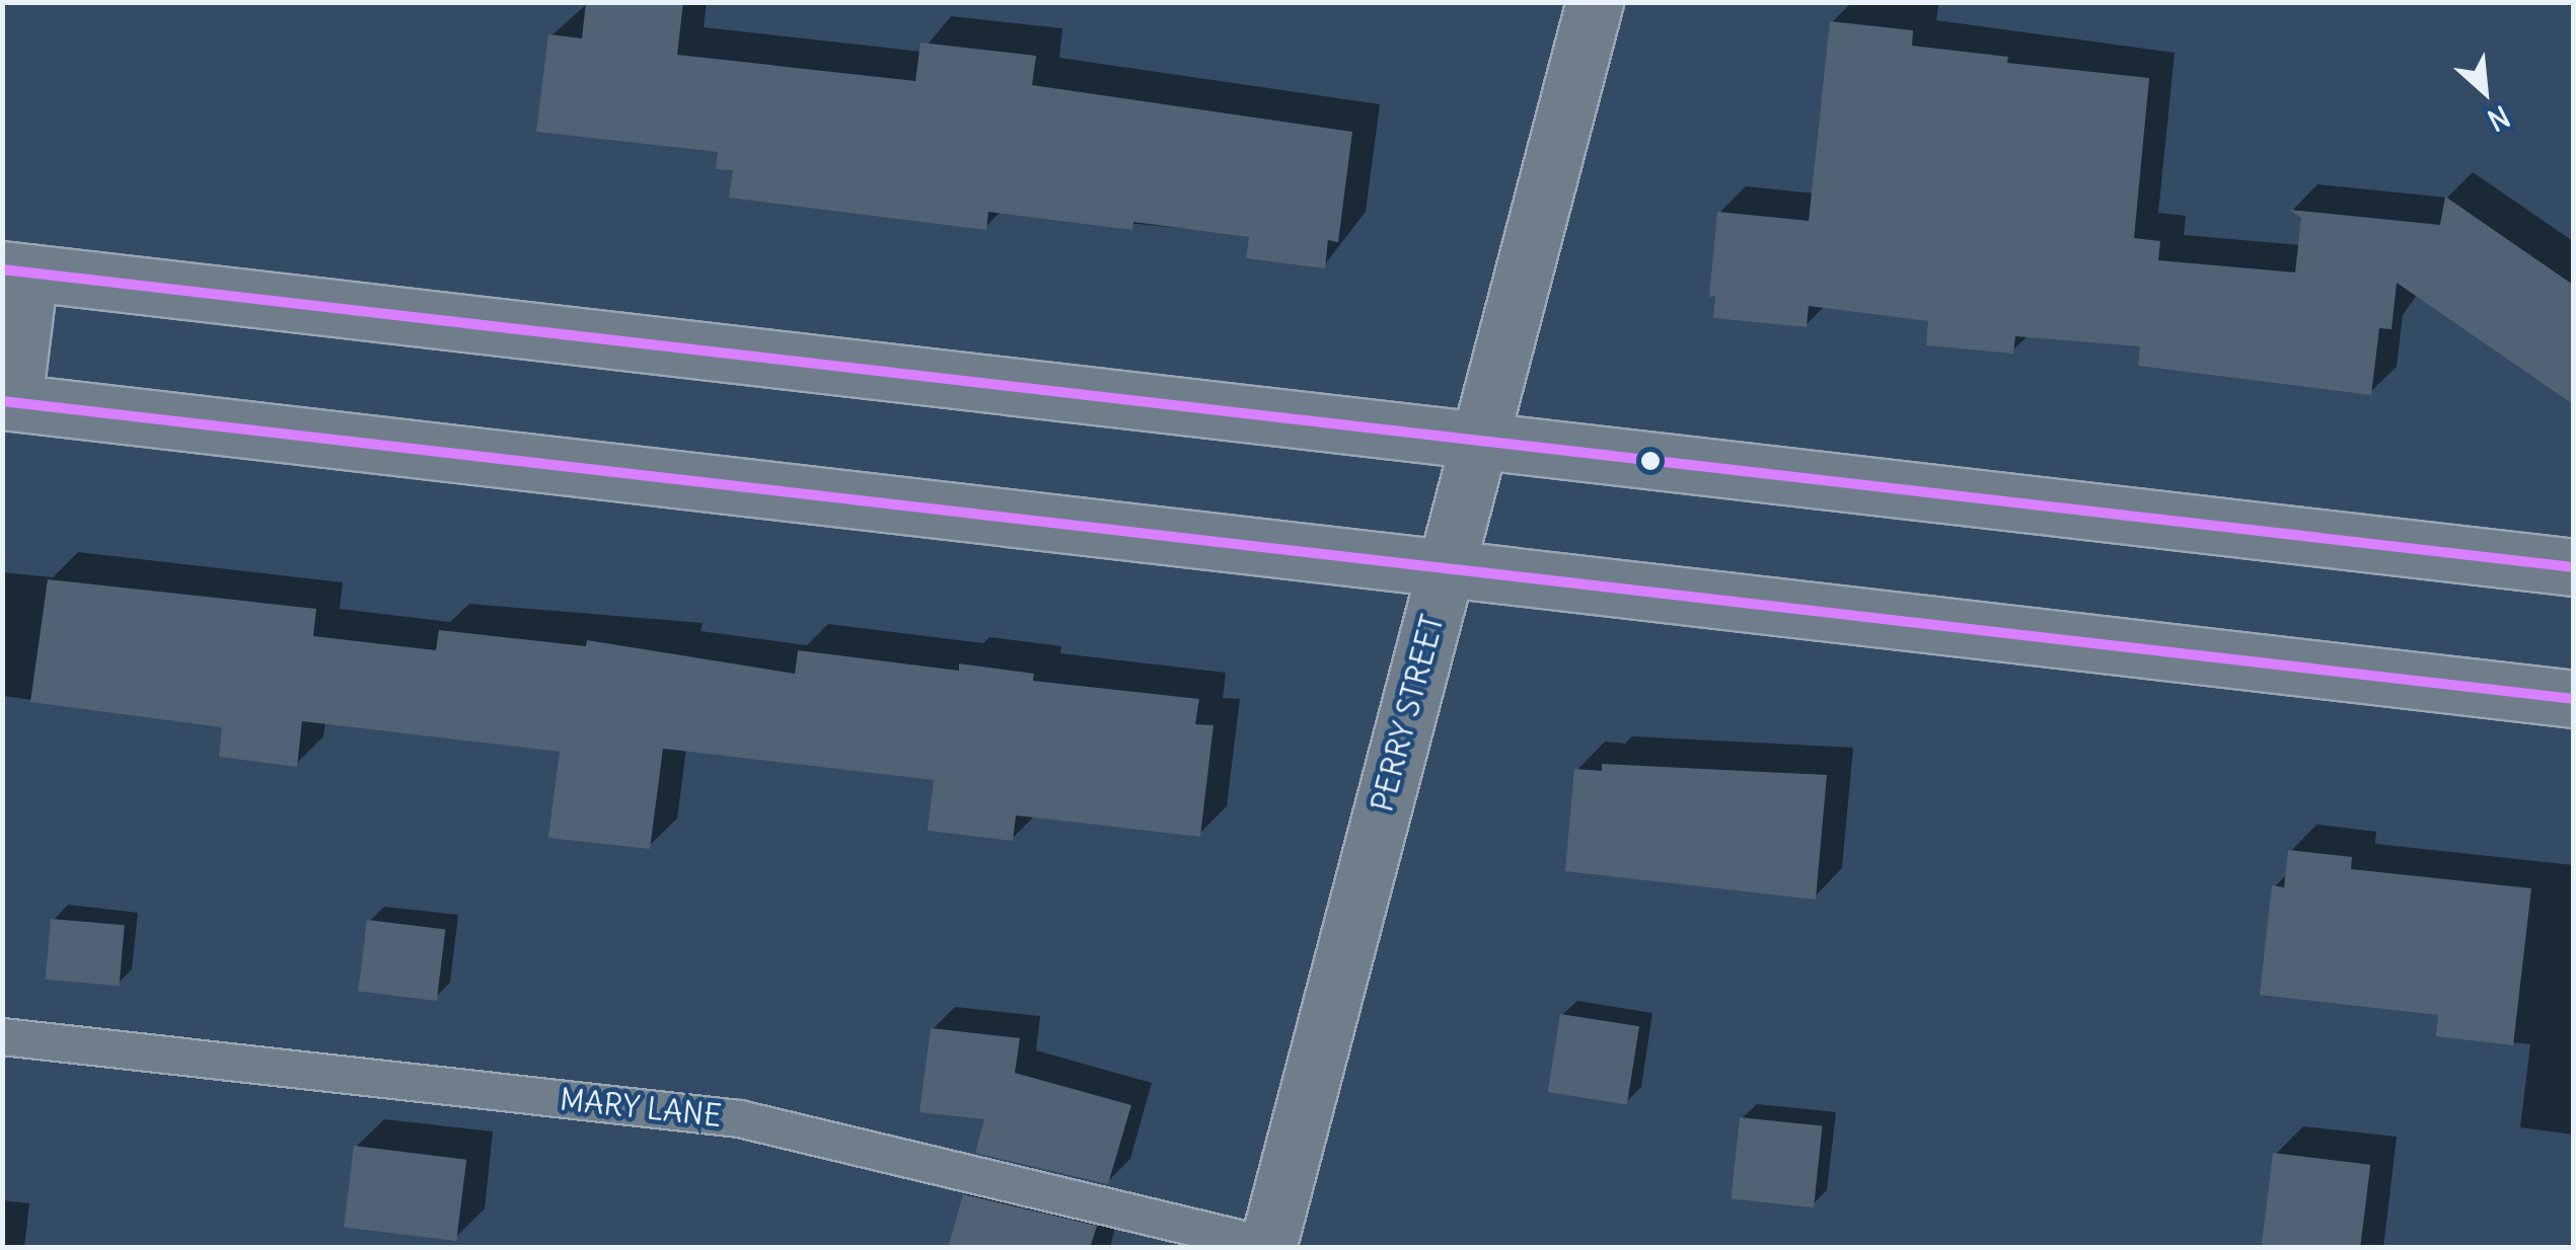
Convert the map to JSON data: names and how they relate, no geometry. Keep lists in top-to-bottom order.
{
  "streets": {
    "street": ["PERRY STREET"],
    "lane": ["MARY LANE"]
  },
  "crossings": [
    ["PERRY STREET", "MARY LANE"]
  ],
  "north": "bottom right"
}
